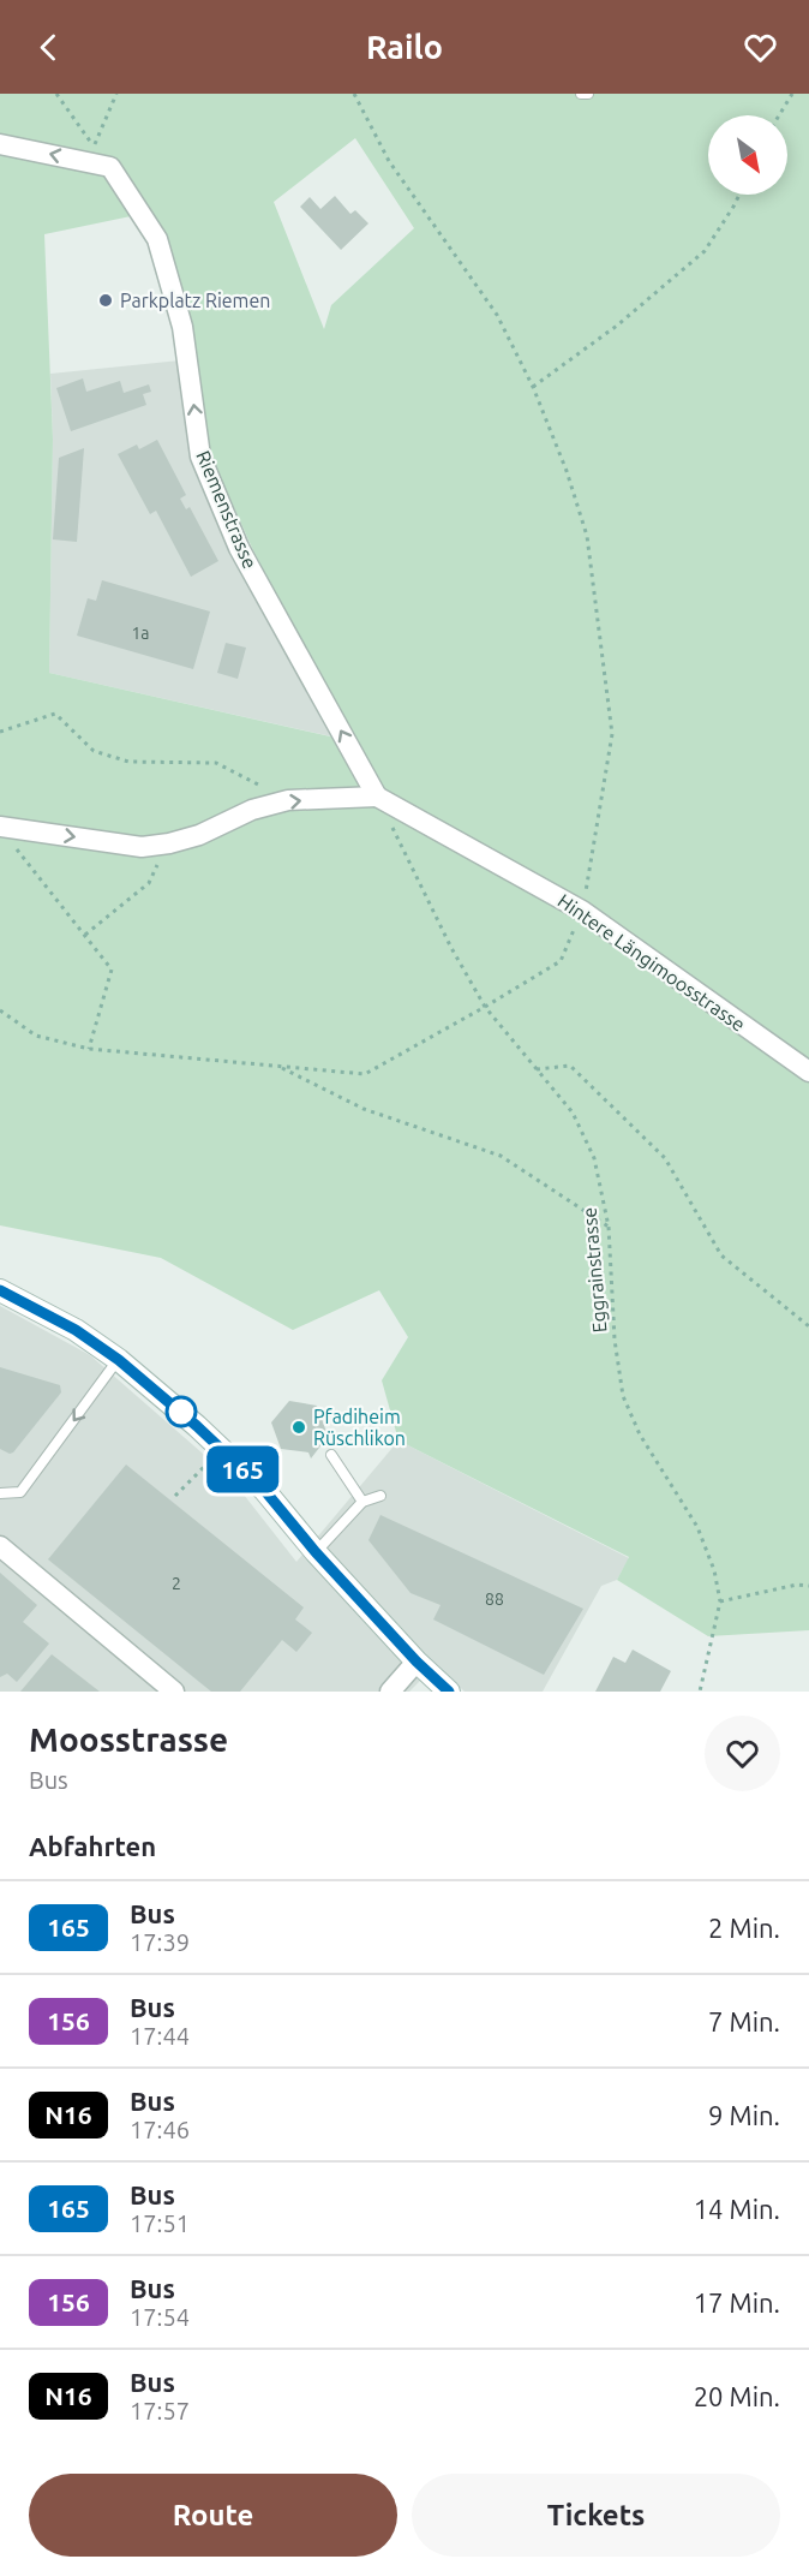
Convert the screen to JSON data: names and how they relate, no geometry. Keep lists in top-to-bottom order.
{
  "streets": {
    "street": ["Riemenstrasse", "Hintere Längimoosstrasse"],
    "path": ["Eggrainstrasse"]
  },
  "crossings": [
    ["Riemenstrasse", "Hintere Längimoosstrasse"],
    ["Riemenstrasse", "Eggrainstrasse"],
    ["Hintere Längimoosstrasse", "Eggrainstrasse"]
  ],
  "one_way": ["Riemenstrasse"],
  "places": ["Parkplatz Riemen", "Pfadiheim Rüschlikon"],
  "lines": ["bus line 165"],
  "house_numbers": ["1a", "2", "88"],
  "north": "bottom right",
  "page": {
    "header": "Railo",
    "on_map": "165",
    "heading": [
      ["Moosstrasse", "Bus"],
      "Abfahrten"
    ],
    "list": [
      {
        "mark": "165",
        "name": "Bus",
        "note": "17:39",
        "value": "2 Min."
      },
      {
        "mark": "156",
        "name": "Bus",
        "note": "17:44",
        "value": "7 Min."
      },
      {
        "mark": "N16",
        "name": "Bus",
        "note": "17:46",
        "value": "9 Min."
      },
      {
        "mark": "165",
        "name": "Bus",
        "note": "17:51",
        "value": "14 Min."
      },
      {
        "mark": "156",
        "name": "Bus",
        "note": "17:54",
        "value": "17 Min."
      },
      {
        "mark": "N16",
        "name": "Bus",
        "note": "17:57",
        "value": "20 Min."
      }
    ],
    "buttons": ["Route", "Tickets"]
  }
}
